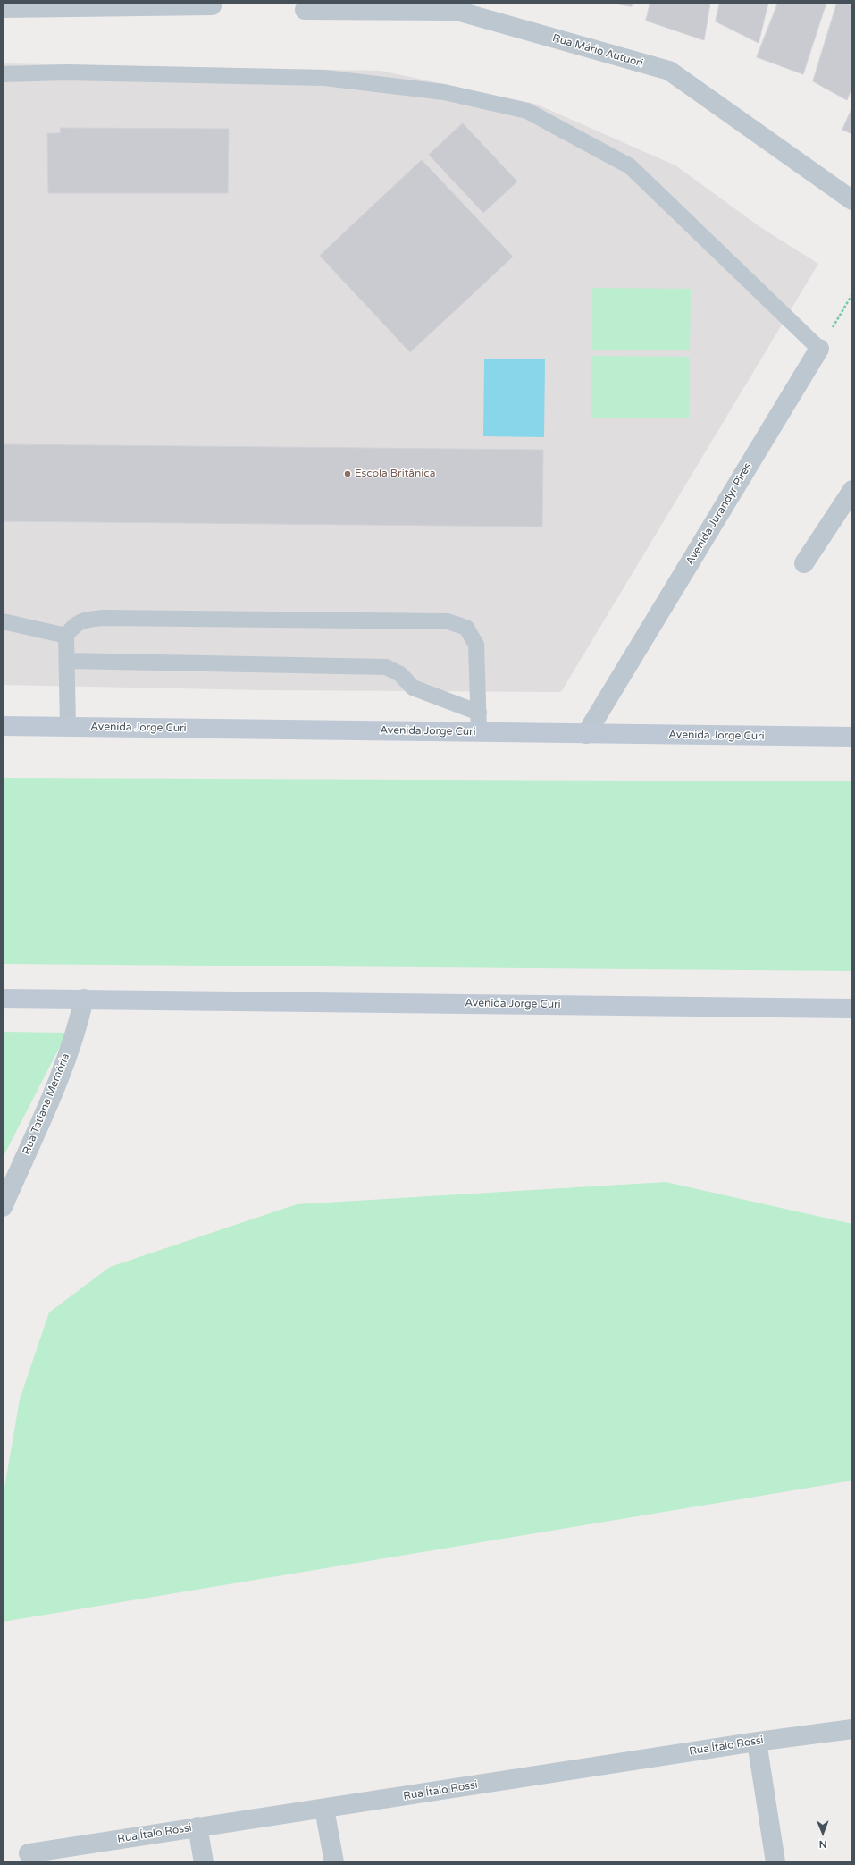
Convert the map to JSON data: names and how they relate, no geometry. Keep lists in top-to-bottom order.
{
  "streets": {
    "street": [
      "Rua Mário Autuori",
      "Avenida Jurandyr Pires",
      "Avenida Jorge Curi",
      "Rua Tatiana Memória",
      "Rua Ítalo Rossi"
    ]
  },
  "crossings": [
    ["Avenida Jurandyr Pires", "Avenida Jorge Curi"],
    ["Avenida Jorge Curi", "Rua Tatiana Memória"]
  ],
  "places": ["Escola Britânica"],
  "north": "bottom"
}
